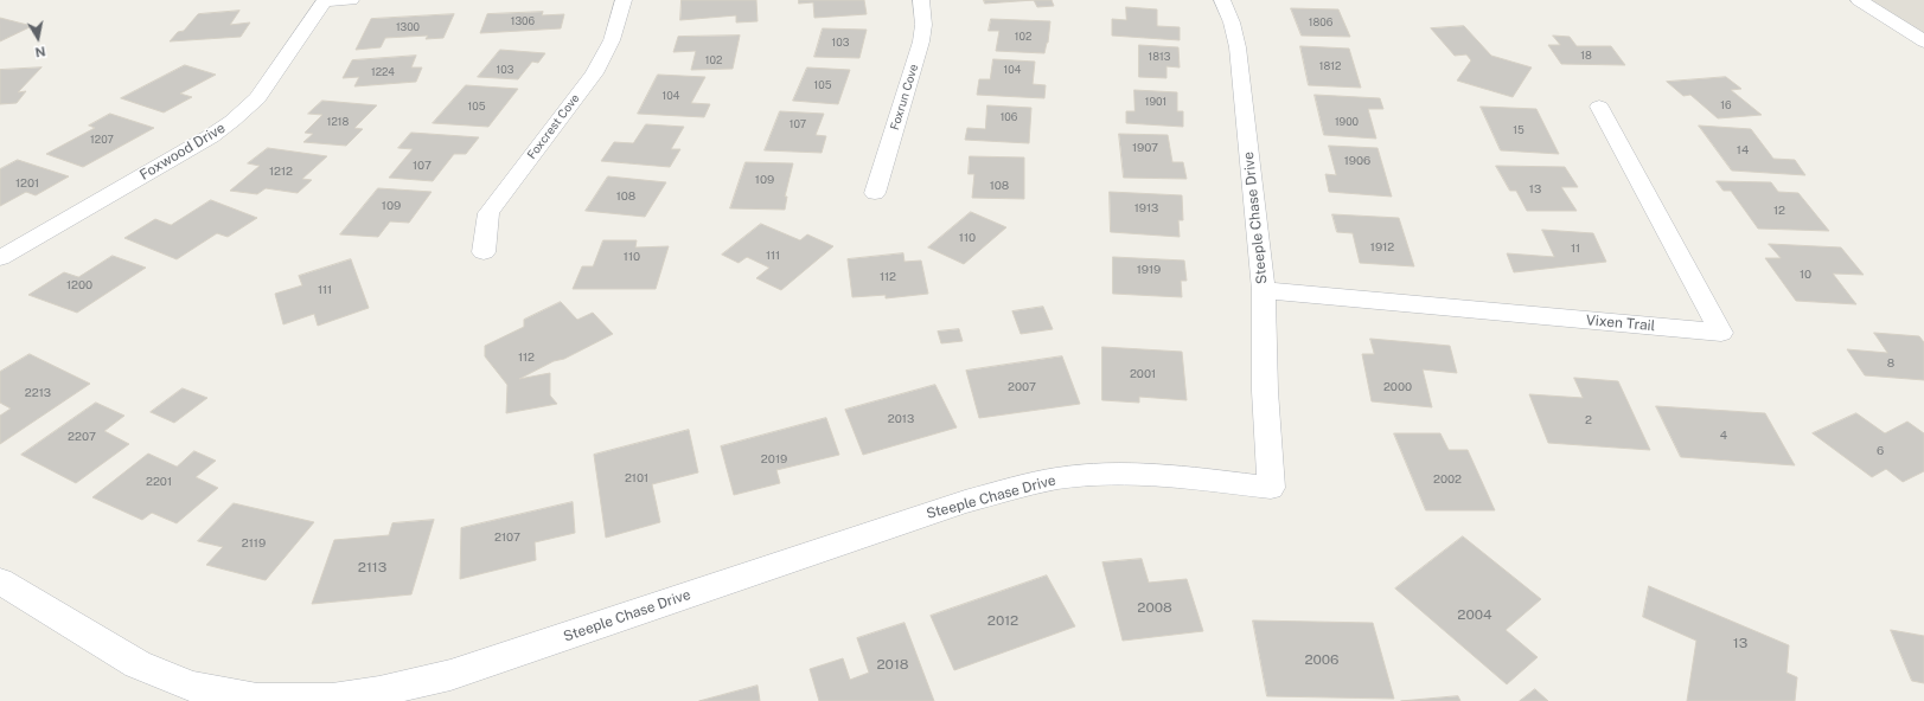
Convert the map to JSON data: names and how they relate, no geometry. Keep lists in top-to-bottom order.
{
  "streets": {
    "street": [
      "Foxrun Cove",
      "Foxcrest Cove",
      "Foxwood Drive",
      "Steeple Chase Drive",
      "Vixen Trail"
    ]
  },
  "crossings": [
    ["Steeple Chase Drive", "Vixen Trail"]
  ],
  "house_numbers": [
    "1306",
    "1806",
    "1300",
    "102",
    "103",
    "18",
    "1813",
    "102",
    "1812",
    "103",
    "104",
    "1224",
    "105",
    "104",
    "1901",
    "16",
    "105",
    "106",
    "1218",
    "1900",
    "107",
    "15",
    "1207",
    "1907",
    "14",
    "1906",
    "107",
    "1212",
    "109",
    "1201",
    "108",
    "13",
    "108",
    "109",
    "1913",
    "12",
    "110",
    "1912",
    "11",
    "111",
    "110",
    "1919",
    "10",
    "112",
    "1200",
    "111",
    "112",
    "8",
    "2001",
    "2007",
    "2000",
    "2213",
    "2013",
    "2",
    "4",
    "2207",
    "6",
    "2019",
    "2101",
    "2002",
    "2201",
    "2107",
    "2119",
    "2113",
    "2008",
    "2004",
    "2012",
    "13",
    "2006",
    "2018"
  ],
  "north": "bottom"
}
